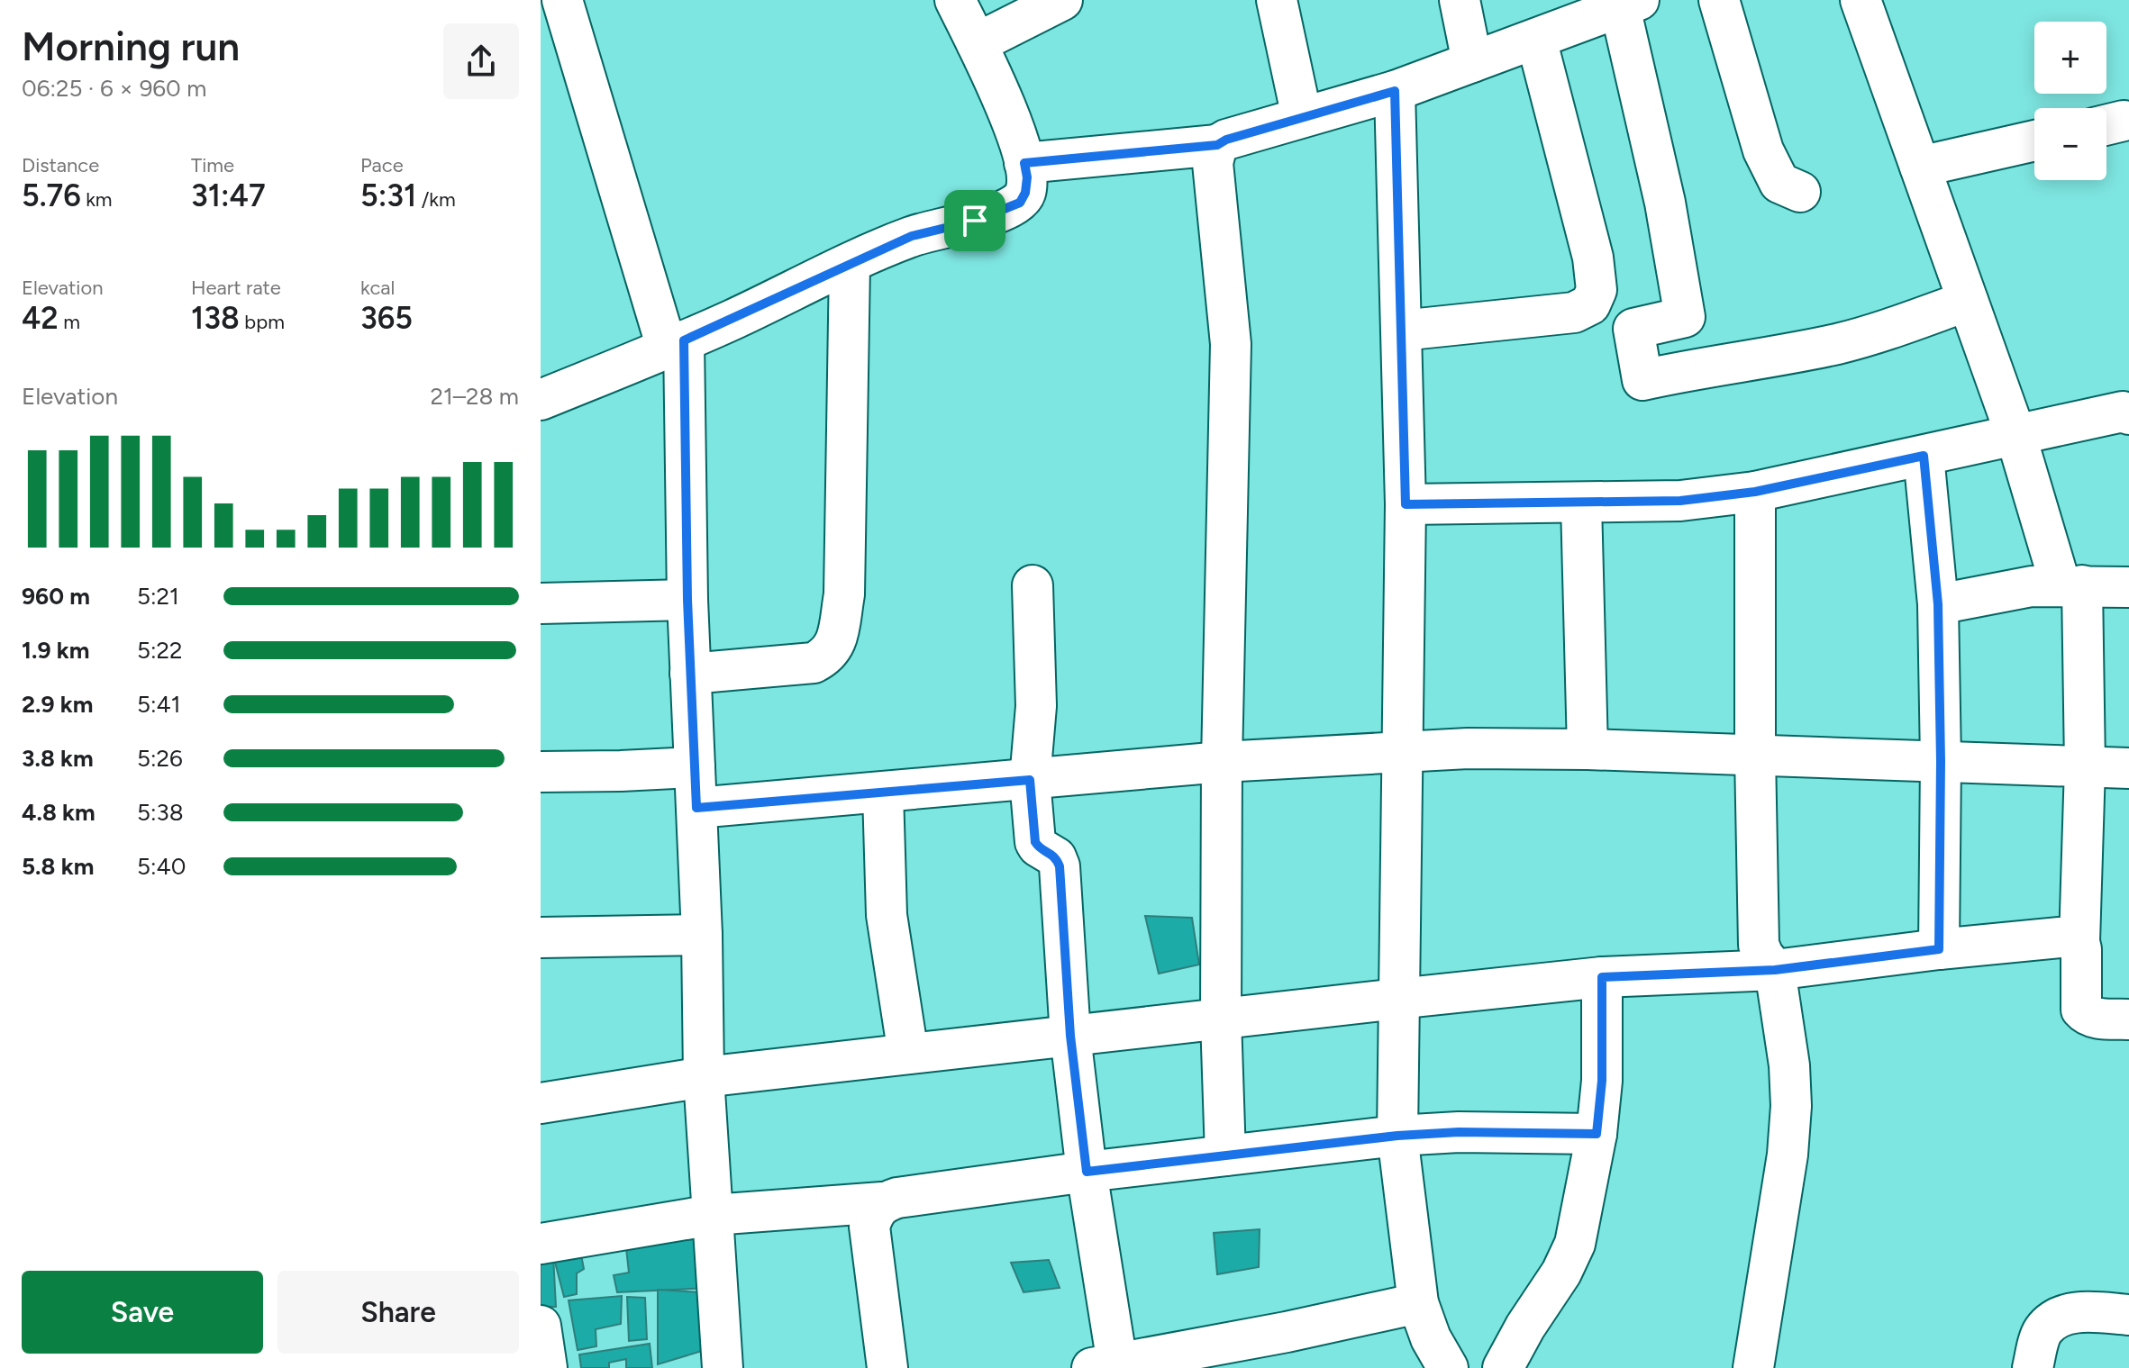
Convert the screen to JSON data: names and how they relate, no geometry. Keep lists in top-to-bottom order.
{
  "page": {
    "heading": ["Morning run", "06:25 · 6 × 960 m"],
    "map_buttons": ["+", "−"],
    "stats": [
      ["Distance", "5.76 km"],
      ["Time", "31:47"],
      ["Pace", "5:31 /km"],
      ["Elevation", "42 m"],
      ["Heart rate", "138 bpm"],
      ["kcal", "365"]
    ],
    "chart": ["Elevation", "21–28 m"],
    "list": [
      {
        "name": "960 m",
        "note": "5:21"
      },
      {
        "name": "1.9 km",
        "note": "5:22"
      },
      {
        "name": "2.9 km",
        "note": "5:41"
      },
      {
        "name": "3.8 km",
        "note": "5:26"
      },
      {
        "name": "4.8 km",
        "note": "5:38"
      },
      {
        "name": "5.8 km",
        "note": "5:40"
      }
    ],
    "buttons": ["Save", "Share"]
  }
}
